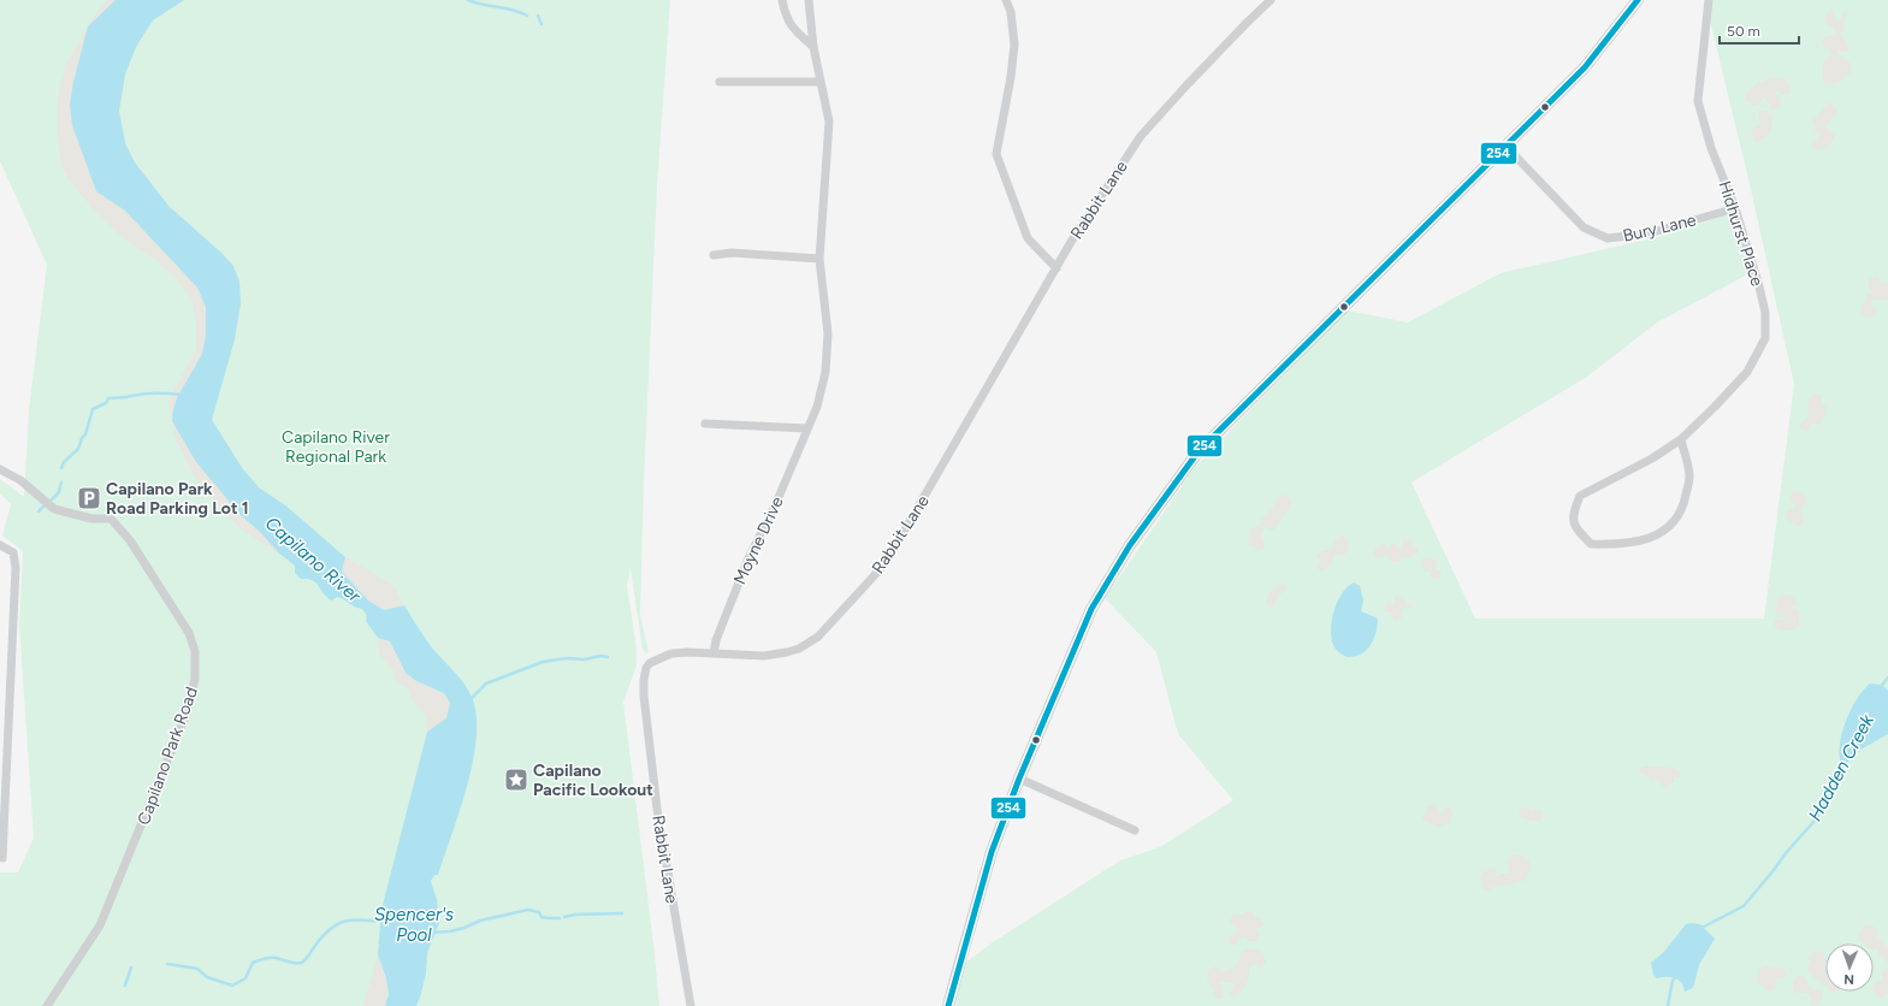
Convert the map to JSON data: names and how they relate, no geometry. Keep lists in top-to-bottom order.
{
  "streets": {
    "street": [
      "Rabbit Lane",
      "Bury Lane",
      "Hidhurst Place",
      "Moyne Drive",
      "Capilano Park Road"
    ]
  },
  "crossings": [
    ["Rabbit Lane", "Moyne Drive"],
    ["Bury Lane", "Hidhurst Place"]
  ],
  "water": ["Capilano River", "Hadden Creek", "Spencer's Pool"],
  "parks": ["Capilano River Regional Park"],
  "places": {
    "parking": ["Capilano Park Road Parking Lot 1"],
    "place": ["Capilano Pacific Lookout"]
  },
  "lines": ["transit line 254"],
  "scale_bar": "50 m",
  "north": "bottom"
}
